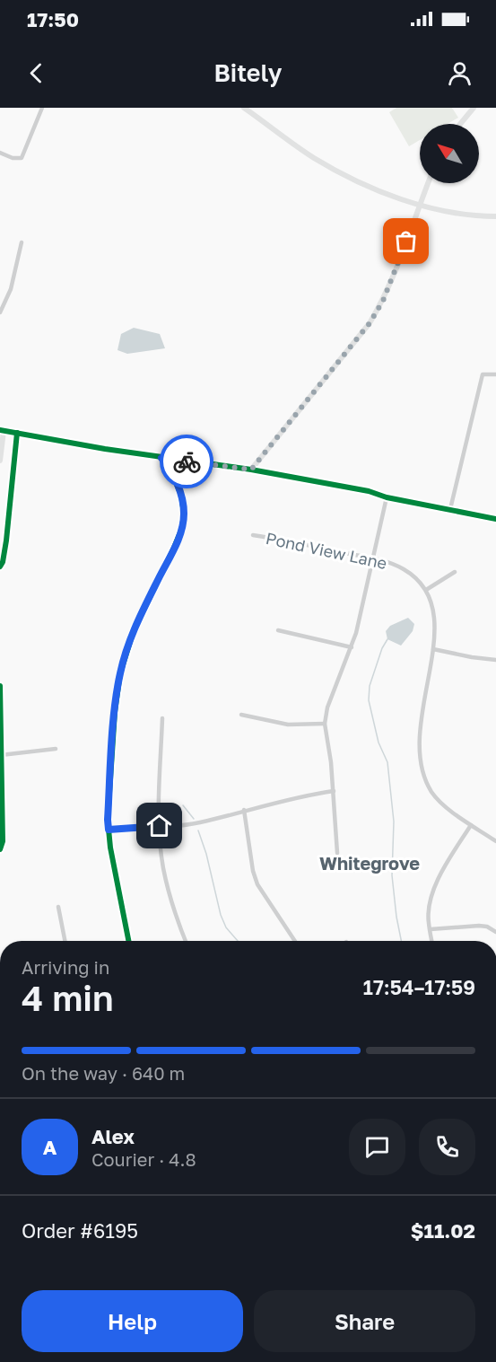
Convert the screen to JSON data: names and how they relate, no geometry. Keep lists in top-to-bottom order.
{
  "streets": {
    "street": ["Pond View Lane"]
  },
  "districts": ["Whitegrove"],
  "north": "top left",
  "page": {
    "status": "17:50",
    "header": "Bitely",
    "heading": ["4 min", "Arriving in", "17:54–17:59"],
    "panel": [
      "Alex",
      "Courier · 4.8",
      "Order #6195",
      "$11.02"
    ],
    "bar": "On the way · 640 m",
    "round": "A",
    "buttons": ["Help", "Share"]
  }
}
